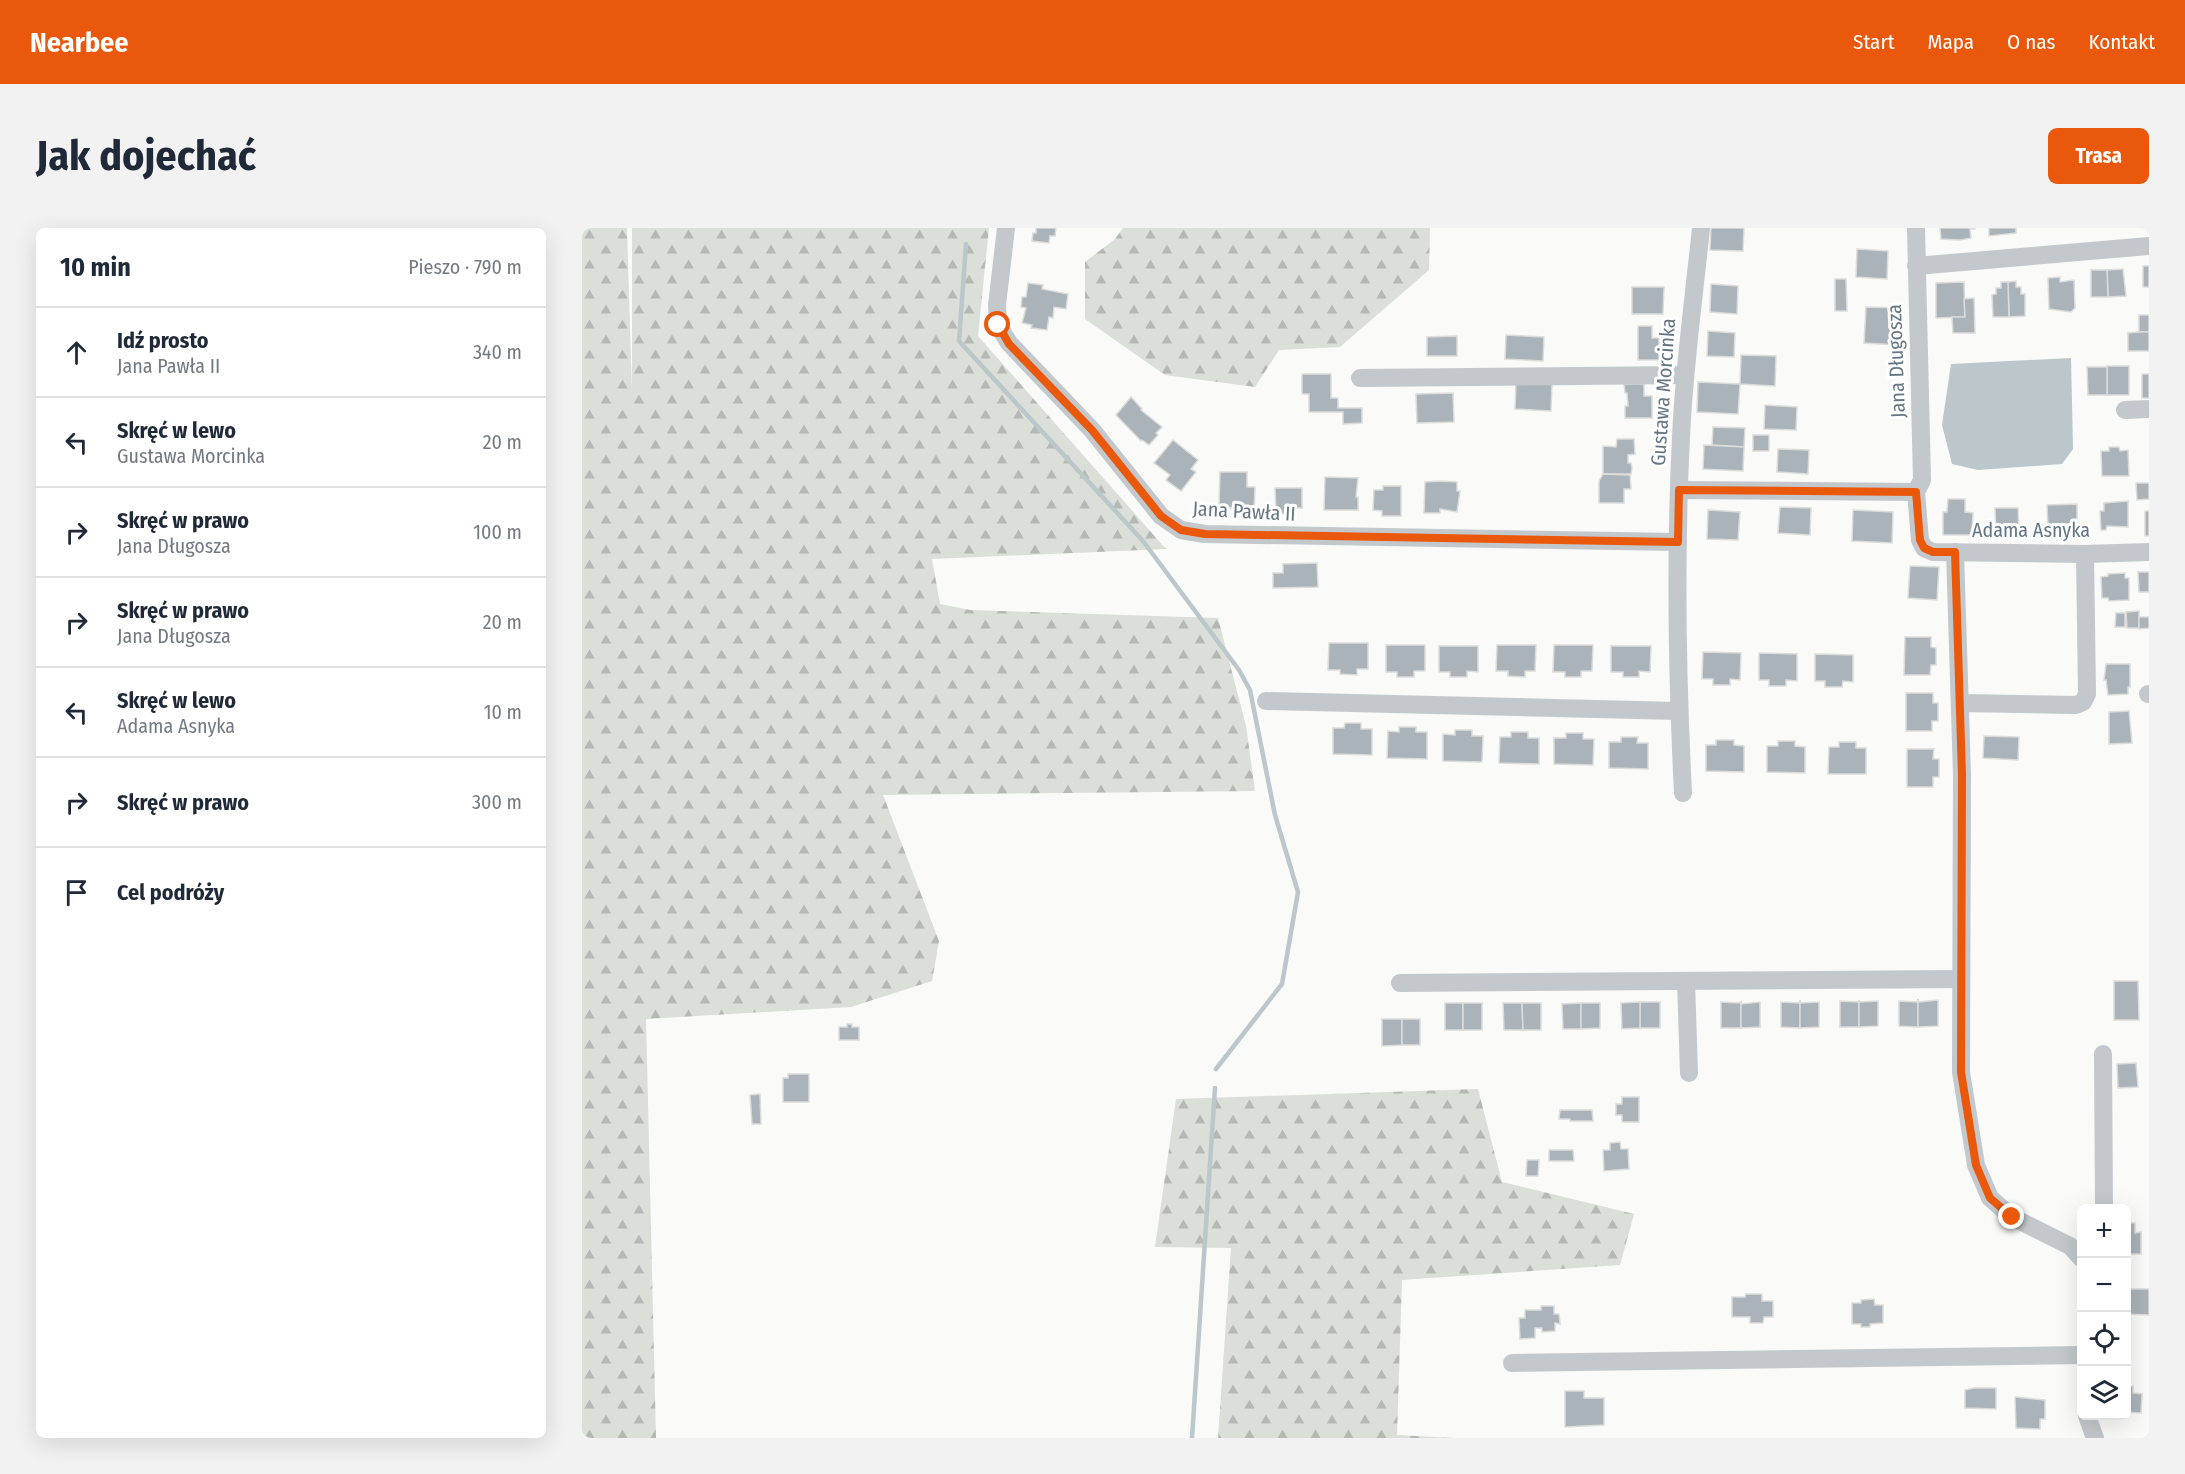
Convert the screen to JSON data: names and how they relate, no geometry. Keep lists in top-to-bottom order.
{
  "streets": {
    "street": [
      "Jana Długosza",
      "Gustawa Morcinka",
      "Jana Pawła II",
      "Adama Asnyka"
    ]
  },
  "crossings": [
    ["Jana Długosza", "Adama Asnyka"],
    ["Gustawa Morcinka", "Jana Pawła II"]
  ],
  "page": {
    "header": "Nearbee",
    "nav": [
      "Start",
      "Mapa",
      "O nas",
      "Kontakt"
    ],
    "buttons": "Trasa",
    "title": "Jak dojechać",
    "heading": ["10 min", "Pieszo · 790 m"],
    "list": [
      ["Idź prosto", "Jana Pawła II", "340 m"],
      ["Skręć w lewo", "Gustawa Morcinka", "20 m"],
      ["Skręć w prawo", "Jana Długosza", "100 m"],
      ["Skręć w prawo", "Jana Długosza", "20 m"],
      ["Skręć w lewo", "Adama Asnyka", "10 m"],
      ["Skręć w prawo", "300 m"],
      "Cel podróży"
    ],
    "map_buttons": ["+", "−"]
  }
}
